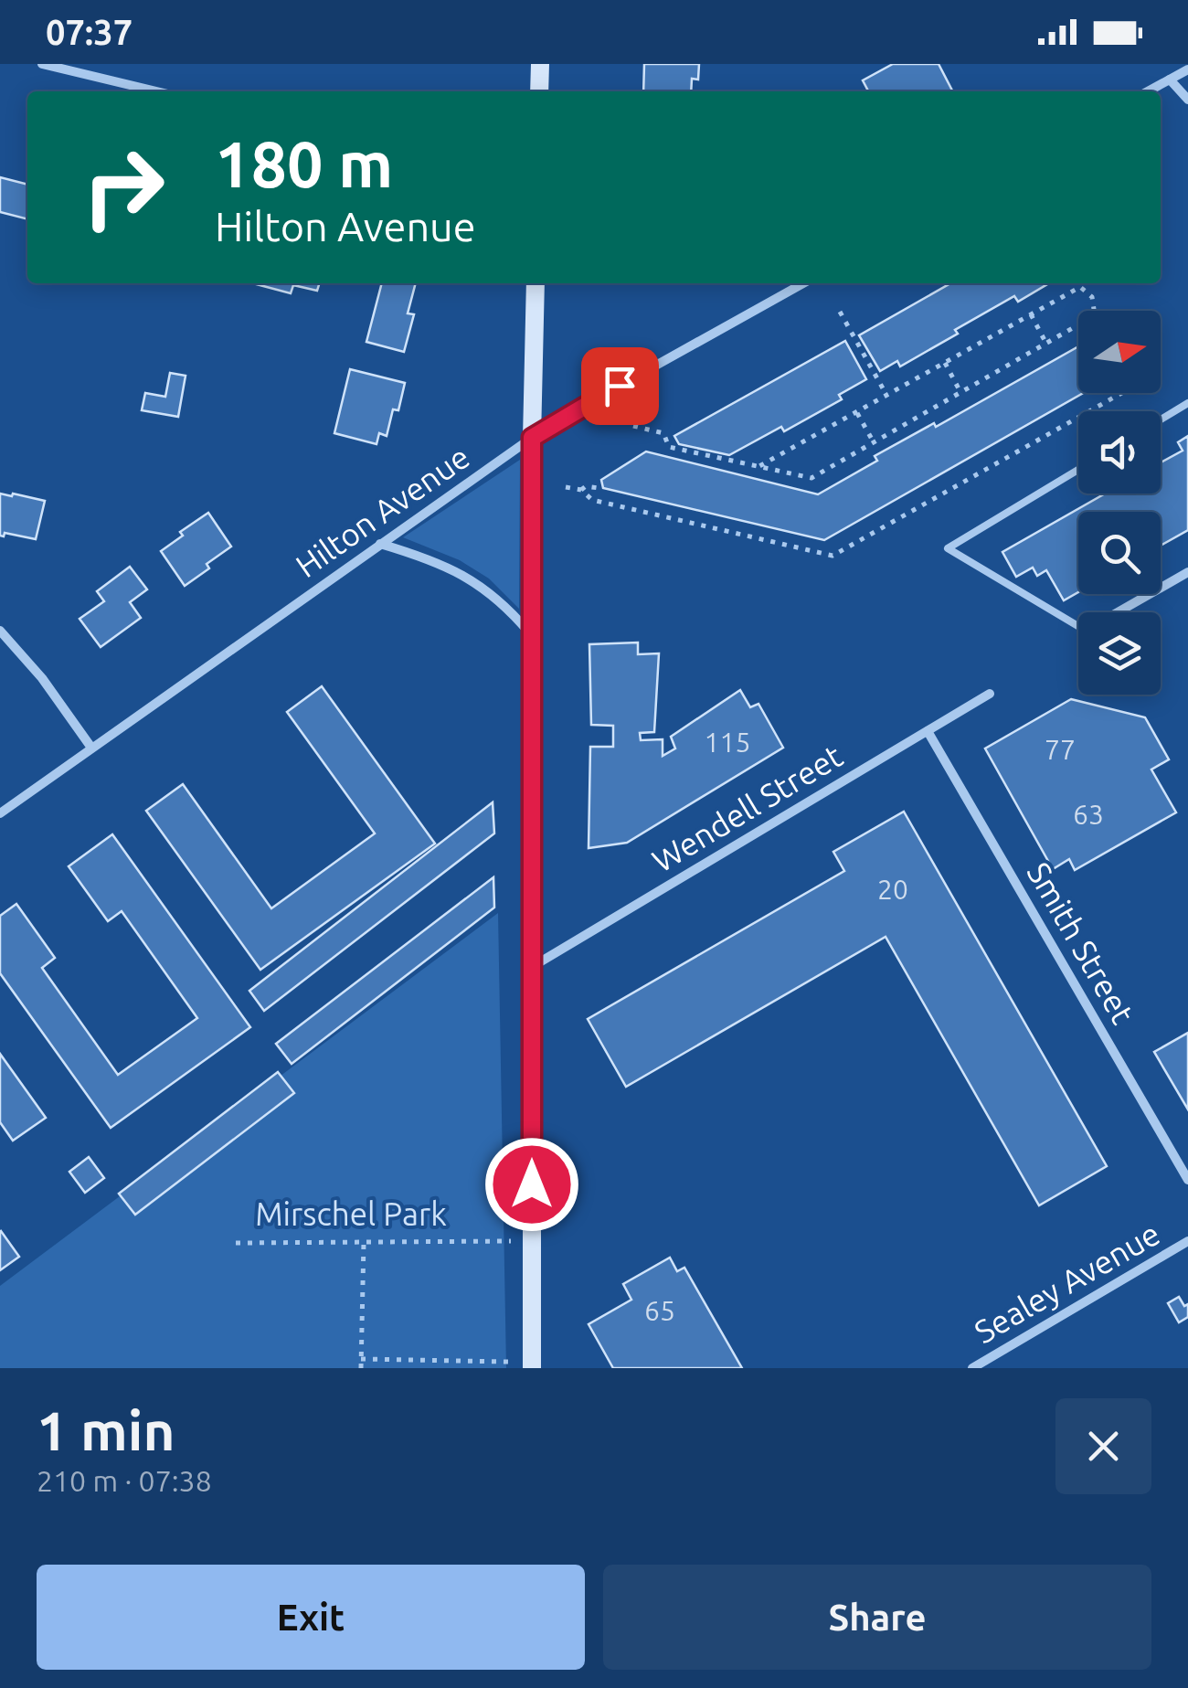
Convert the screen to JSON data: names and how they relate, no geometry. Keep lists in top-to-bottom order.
{
  "streets": {
    "street": [
      "Hilton Avenue",
      "Wendell Street",
      "Smith Street",
      "Sealey Avenue"
    ]
  },
  "crossings": [
    ["Wendell Street", "Smith Street"]
  ],
  "parks": ["Mirschel Park"],
  "house_numbers": [
    "115",
    "77",
    "63",
    "20",
    "65"
  ],
  "north": "right",
  "page": {
    "status": "07:37",
    "turn": ["180 m", "Hilton Avenue"],
    "heading": ["1 min", "210 m · 07:38"],
    "buttons": ["Exit", "Share"]
  }
}
